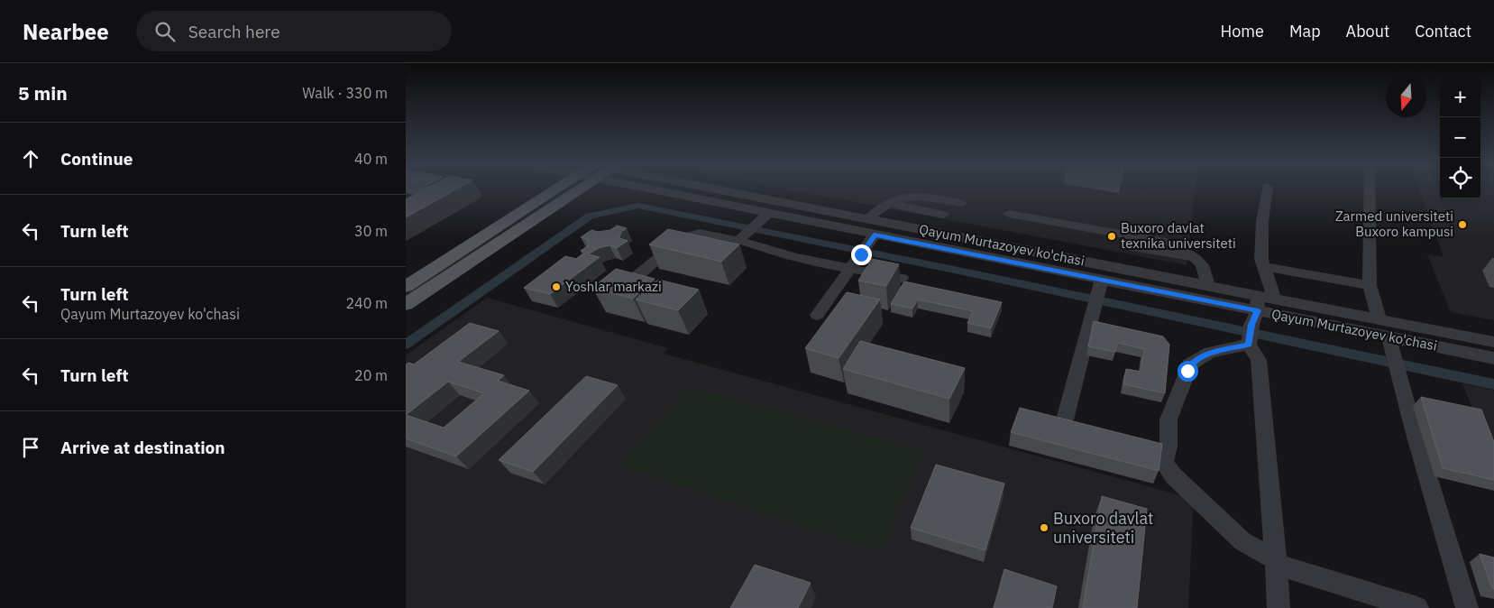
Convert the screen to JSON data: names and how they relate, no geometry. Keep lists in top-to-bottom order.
{
  "streets": {
    "street": ["Qayum Murtazoyev ko'chasi"]
  },
  "places": [
    "Zarmed universiteti Buxoro kampusi",
    "Buxoro davlat texnika universiteti",
    "Yoshlar markazi",
    "Buxoro davlat universiteti"
  ],
  "north": "bottom",
  "page": {
    "header": "Nearbee",
    "search": "Search here",
    "nav": [
      "Home",
      "Map",
      "About",
      "Contact"
    ],
    "heading": ["5 min", "Walk · 330 m"],
    "map_buttons": ["+", "−"],
    "list": [
      ["Continue", "40 m"],
      ["Turn left", "30 m"],
      ["Turn left", "Qayum Murtazoyev ko'chasi", "240 m"],
      ["Turn left", "20 m"],
      "Arrive at destination"
    ]
  }
}
